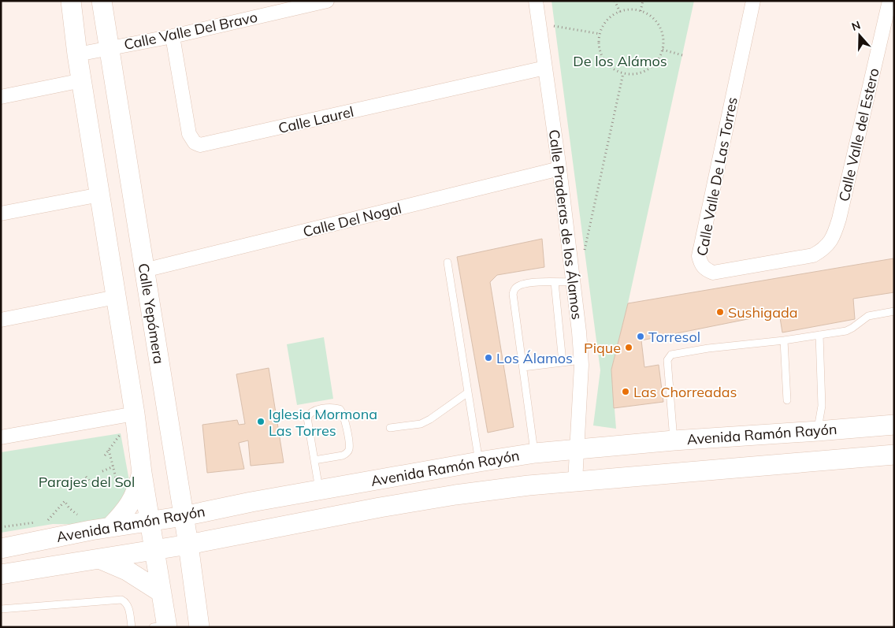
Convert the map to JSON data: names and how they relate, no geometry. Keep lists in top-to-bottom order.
{
  "streets": {
    "main road": ["Calle Yepómera", "Avenida Ramón Rayón"],
    "street": [
      "Calle Valle Del Bravo",
      "Calle Laurel",
      "Calle Valle del Estero",
      "Calle Valle De Las Torres",
      "Calle Del Nogal",
      "Calle Praderas de los Álamos"
    ]
  },
  "crossings": [
    ["Calle Valle Del Bravo", "Calle Laurel"],
    ["Calle Valle Del Bravo", "Calle Yepómera"],
    ["Calle Laurel", "Calle Praderas de los Álamos"],
    ["Calle Valle del Estero", "Calle Valle De Las Torres"],
    ["Calle Del Nogal", "Calle Praderas de los Álamos"],
    ["Calle Del Nogal", "Calle Yepómera"],
    ["Calle Praderas de los Álamos", "Avenida Ramón Rayón"],
    ["Calle Yepómera", "Avenida Ramón Rayón"]
  ],
  "parks": ["De los Alámos", "Parajes del Sol"],
  "places": [
    "Sushigada",
    "Torresol",
    "Pique",
    "Los Álamos",
    "Las Chorreadas",
    "Iglesia Mormona Las Torres"
  ],
  "north": "top"
}
